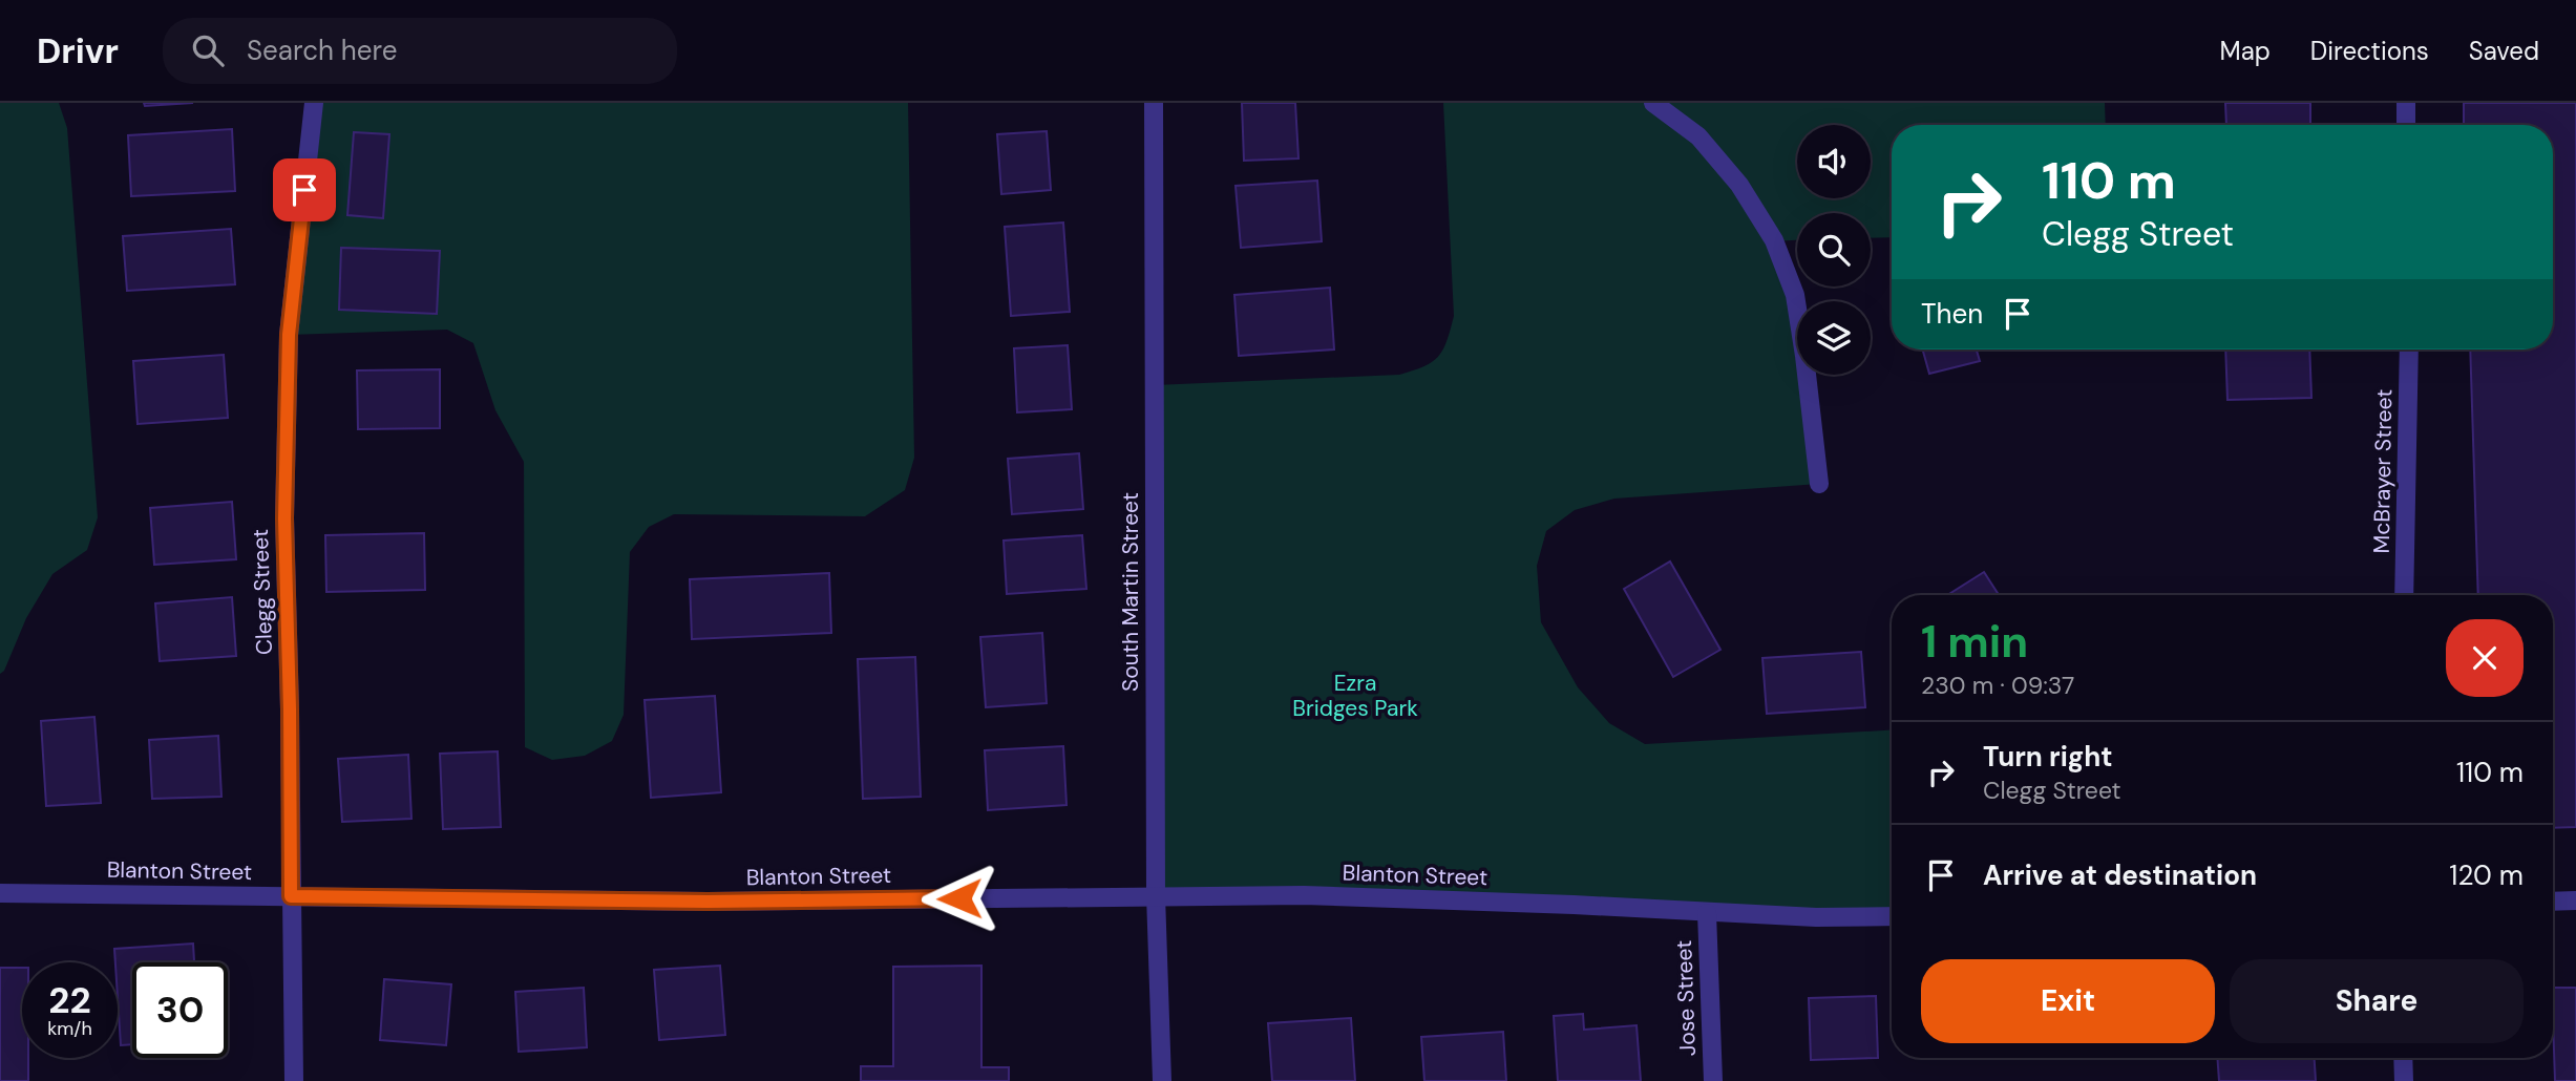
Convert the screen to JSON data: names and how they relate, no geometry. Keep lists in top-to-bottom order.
{
  "streets": {
    "street": [
      "McBrayer Street",
      "Clegg Street",
      "South Martin Street",
      "Blanton Street",
      "Jose Street"
    ]
  },
  "crossings": [
    ["Clegg Street", "Blanton Street"],
    ["South Martin Street", "Blanton Street"],
    ["Blanton Street", "Jose Street"]
  ],
  "parks": ["Ezra Bridges Park"],
  "page": {
    "header": "Drivr",
    "search": "Search here",
    "nav": ["Map", "Directions", "Saved"],
    "turn": ["110 m", "Clegg Street"],
    "then": "Then",
    "heading": ["1 min", "230 m · 09:37"],
    "list": [
      {
        "name": "Turn right",
        "note": "Clegg Street",
        "value": "110 m"
      },
      {
        "name": "Arrive at destination",
        "value": "120 m"
      }
    ],
    "buttons": ["Exit", "Share"],
    "speed": "22 km/h",
    "limit": "30"
  }
}
